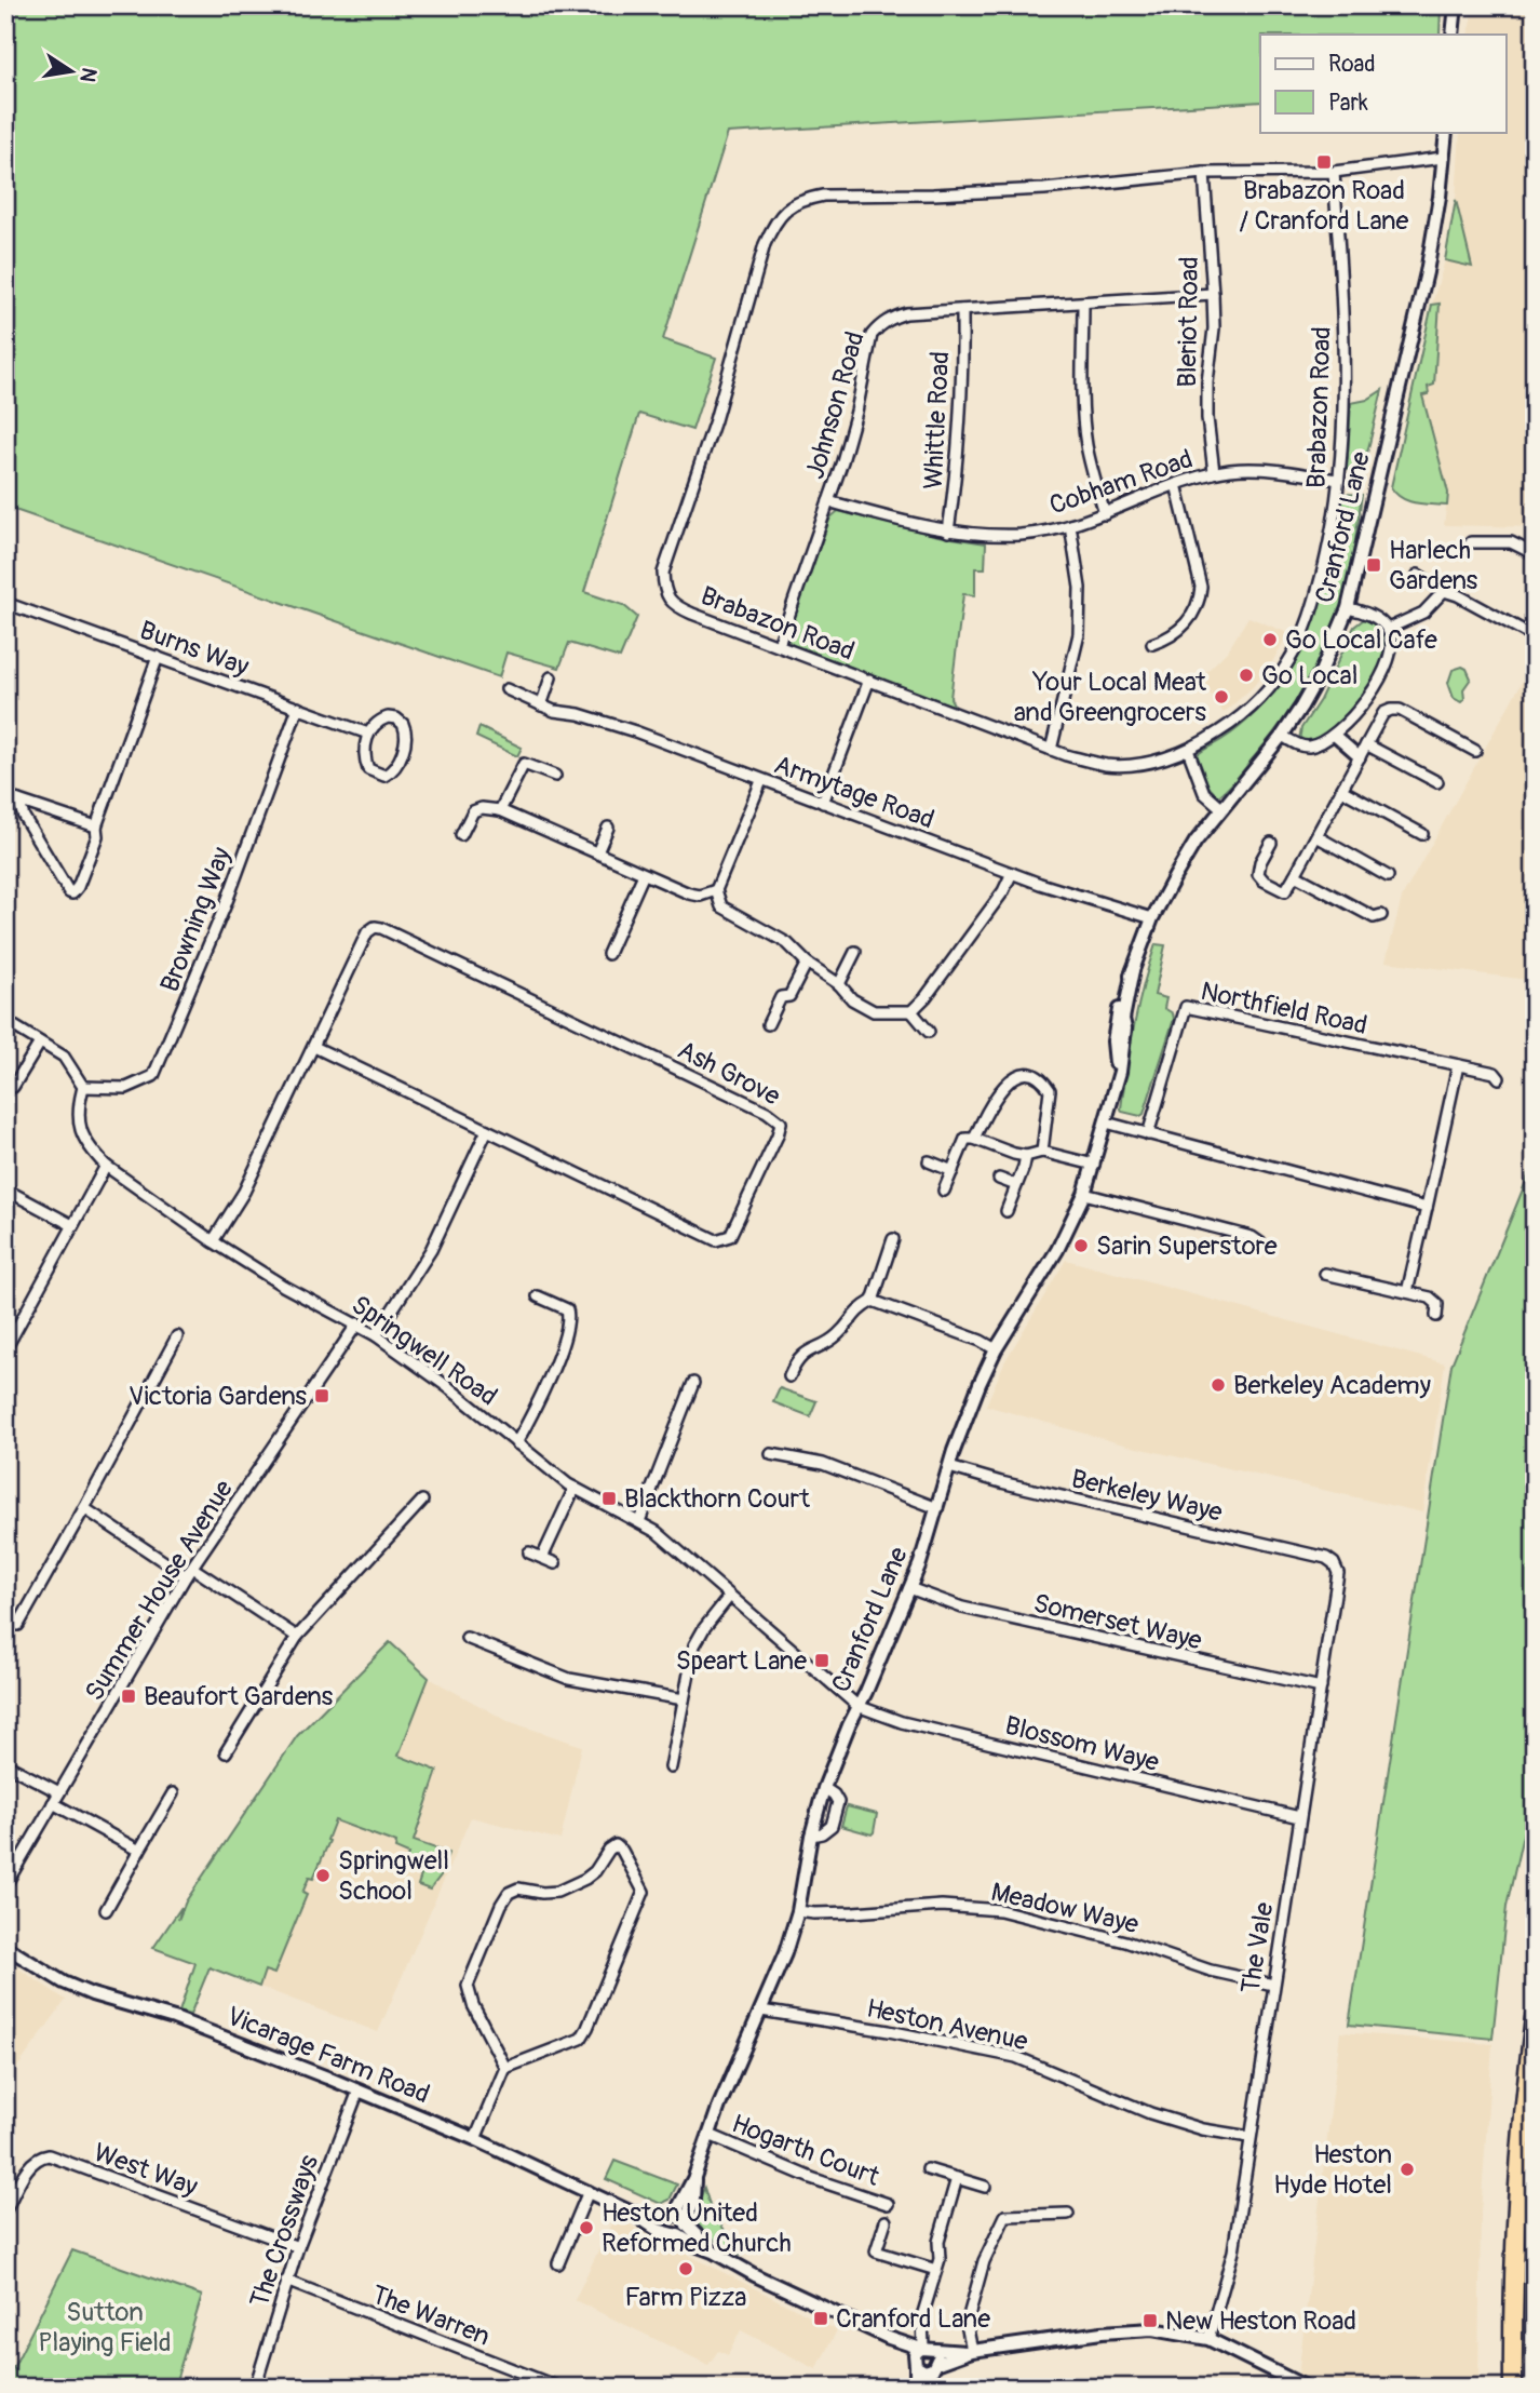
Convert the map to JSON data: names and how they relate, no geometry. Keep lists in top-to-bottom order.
{
  "streets": {
    "street": [
      "Bleriot Road",
      "Johnson Road",
      "Brabazon Road",
      "Whittle Road",
      "Cobham Road",
      "Cranford Lane",
      "Burns Way",
      "Armytage Road",
      "Browning Way",
      "Northfield Road",
      "Ash Grove",
      "Springwell Road",
      "Berkeley Waye",
      "Summer House Avenue",
      "Somerset Waye",
      "Blossom Waye",
      "Meadow Waye",
      "The Vale",
      "Heston Avenue",
      "Vicarage Farm Road",
      "Hogarth Court",
      "West Way",
      "The Crossways",
      "The Warren"
    ]
  },
  "crossings": [
    ["Bleriot Road", "Johnson Road"],
    ["Bleriot Road", "Brabazon Road"],
    ["Bleriot Road", "Cobham Road"],
    ["Johnson Road", "Brabazon Road"],
    ["Johnson Road", "Whittle Road"],
    ["Johnson Road", "Cobham Road"],
    ["Brabazon Road", "Cobham Road"],
    ["Brabazon Road", "Cranford Lane"],
    ["Whittle Road", "Cobham Road"],
    ["Cranford Lane", "Armytage Road"],
    ["Cranford Lane", "Springwell Road"],
    ["Cranford Lane", "Berkeley Waye"],
    ["Cranford Lane", "Somerset Waye"],
    ["Cranford Lane", "Blossom Waye"],
    ["Cranford Lane", "Meadow Waye"],
    ["Cranford Lane", "Heston Avenue"],
    ["Cranford Lane", "Vicarage Farm Road"],
    ["Cranford Lane", "Hogarth Court"],
    ["Burns Way", "Browning Way"],
    ["Browning Way", "Springwell Road"],
    ["Ash Grove", "Springwell Road"],
    ["Springwell Road", "Summer House Avenue"],
    ["Springwell Road", "Blossom Waye"],
    ["Berkeley Waye", "The Vale"],
    ["Somerset Waye", "The Vale"],
    ["Blossom Waye", "The Vale"],
    ["Meadow Waye", "The Vale"],
    ["The Vale", "Heston Avenue"],
    ["Vicarage Farm Road", "The Crossways"],
    ["West Way", "The Crossways"],
    ["The Crossways", "The Warren"]
  ],
  "parks": ["Sutton Playing Field"],
  "places": {
    "transit": [
      "Brabazon Road / Cranford Lane",
      "Harlech Gardens",
      "Victoria Gardens",
      "Blackthorn Court",
      "Speart Lane",
      "Beaufort Gardens",
      "Cranford Lane",
      "New Heston Road"
    ],
    "other": [
      "Go Local Cafe",
      "Go Local",
      "Your Local Meat and Greengrocers",
      "Sarin Superstore",
      "Berkeley Academy",
      "Springwell School",
      "Heston Hyde Hotel",
      "Heston United Reformed Church",
      "Farm Pizza"
    ]
  },
  "legend": ["Road", "Park"],
  "north": "right"
}
